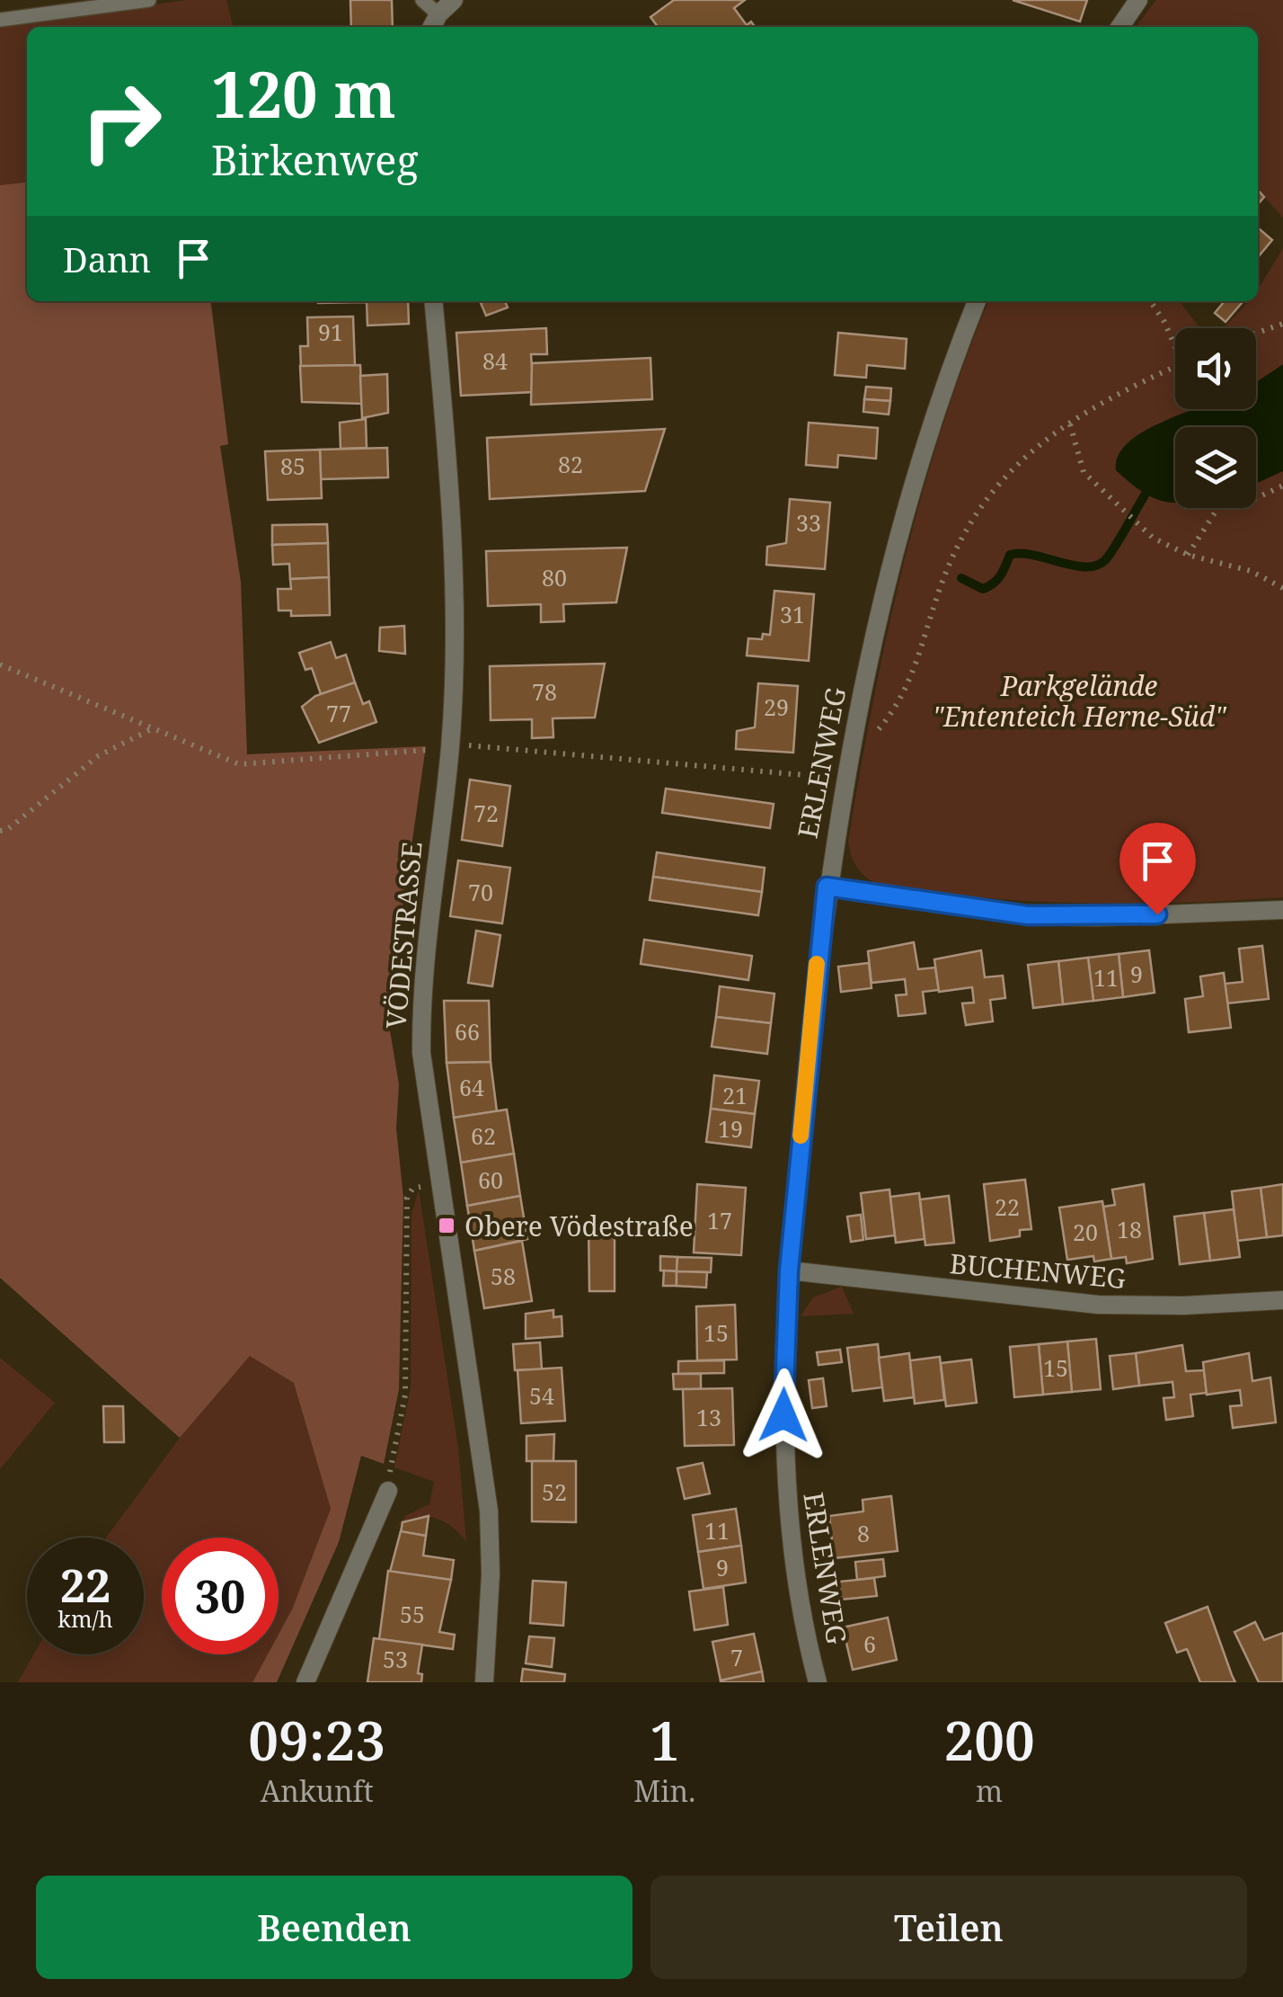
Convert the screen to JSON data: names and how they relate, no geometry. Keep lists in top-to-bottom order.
{
  "streets": {
    "street": ["ERLENWEG", "VÖDESTRASSE", "BUCHENWEG"]
  },
  "crossings": [
    ["ERLENWEG", "BUCHENWEG"]
  ],
  "parks": ["Parkgelände \"Ententeich Herne-Süd\""],
  "places": {
    "transit": ["Obere Vödestraße"]
  },
  "house_numbers": [
    "91",
    "84",
    "82",
    "85",
    "33",
    "80",
    "31",
    "78",
    "29",
    "77",
    "72",
    "70",
    "9",
    "11",
    "66",
    "64",
    "21",
    "19",
    "62",
    "60",
    "22",
    "17",
    "18",
    "20",
    "58",
    "15",
    "15",
    "54",
    "13",
    "52",
    "11",
    "8",
    "9",
    "55",
    "6",
    "7",
    "53"
  ],
  "page": {
    "turn": ["120 m", "Birkenweg"],
    "then": "Dann",
    "speed": "22 km/h",
    "limit": "30",
    "eta": [
      "09:23",
      "Ankunft",
      "1",
      "Min.",
      "200",
      "m"
    ],
    "buttons": ["Beenden", "Teilen"]
  }
}
